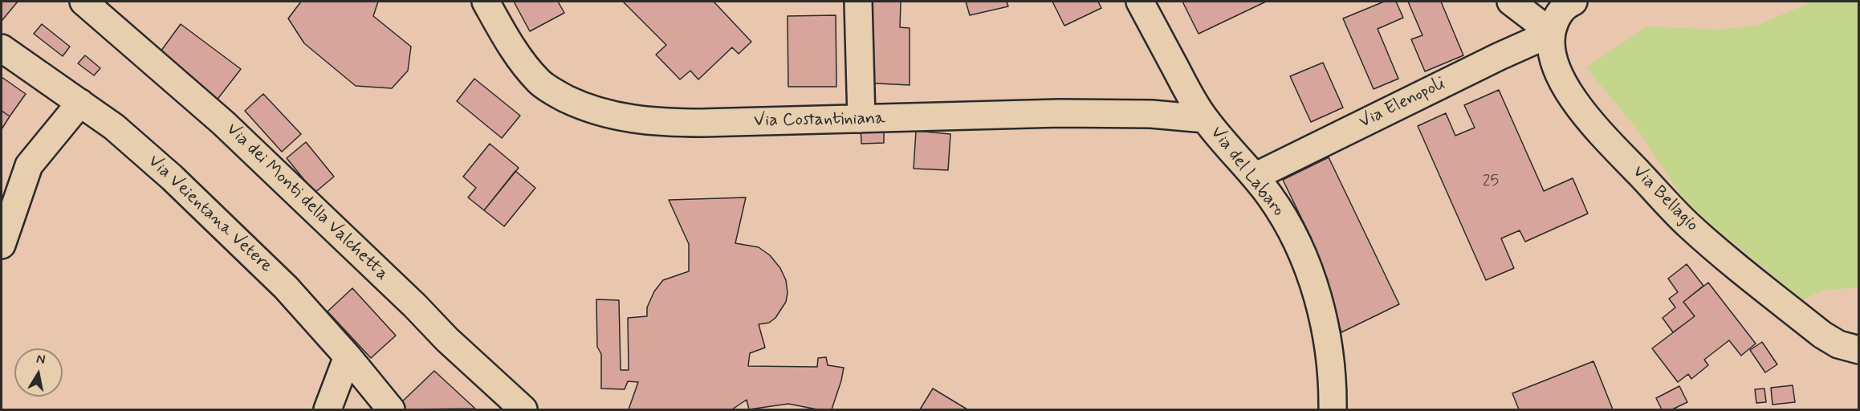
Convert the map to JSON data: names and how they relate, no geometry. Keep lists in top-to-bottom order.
{
  "streets": {
    "street": [
      "Via Elenopoli",
      "Via Costantiniana",
      "Via del Labaro",
      "Via Bellagio",
      "Via dei Monti della Valchetta",
      "Via Veientana Vetere"
    ]
  },
  "crossings": [
    ["Via Elenopoli", "Via del Labaro"],
    ["Via Elenopoli", "Via Bellagio"],
    ["Via Costantiniana", "Via del Labaro"]
  ],
  "house_numbers": ["25"],
  "north": "top"
}
